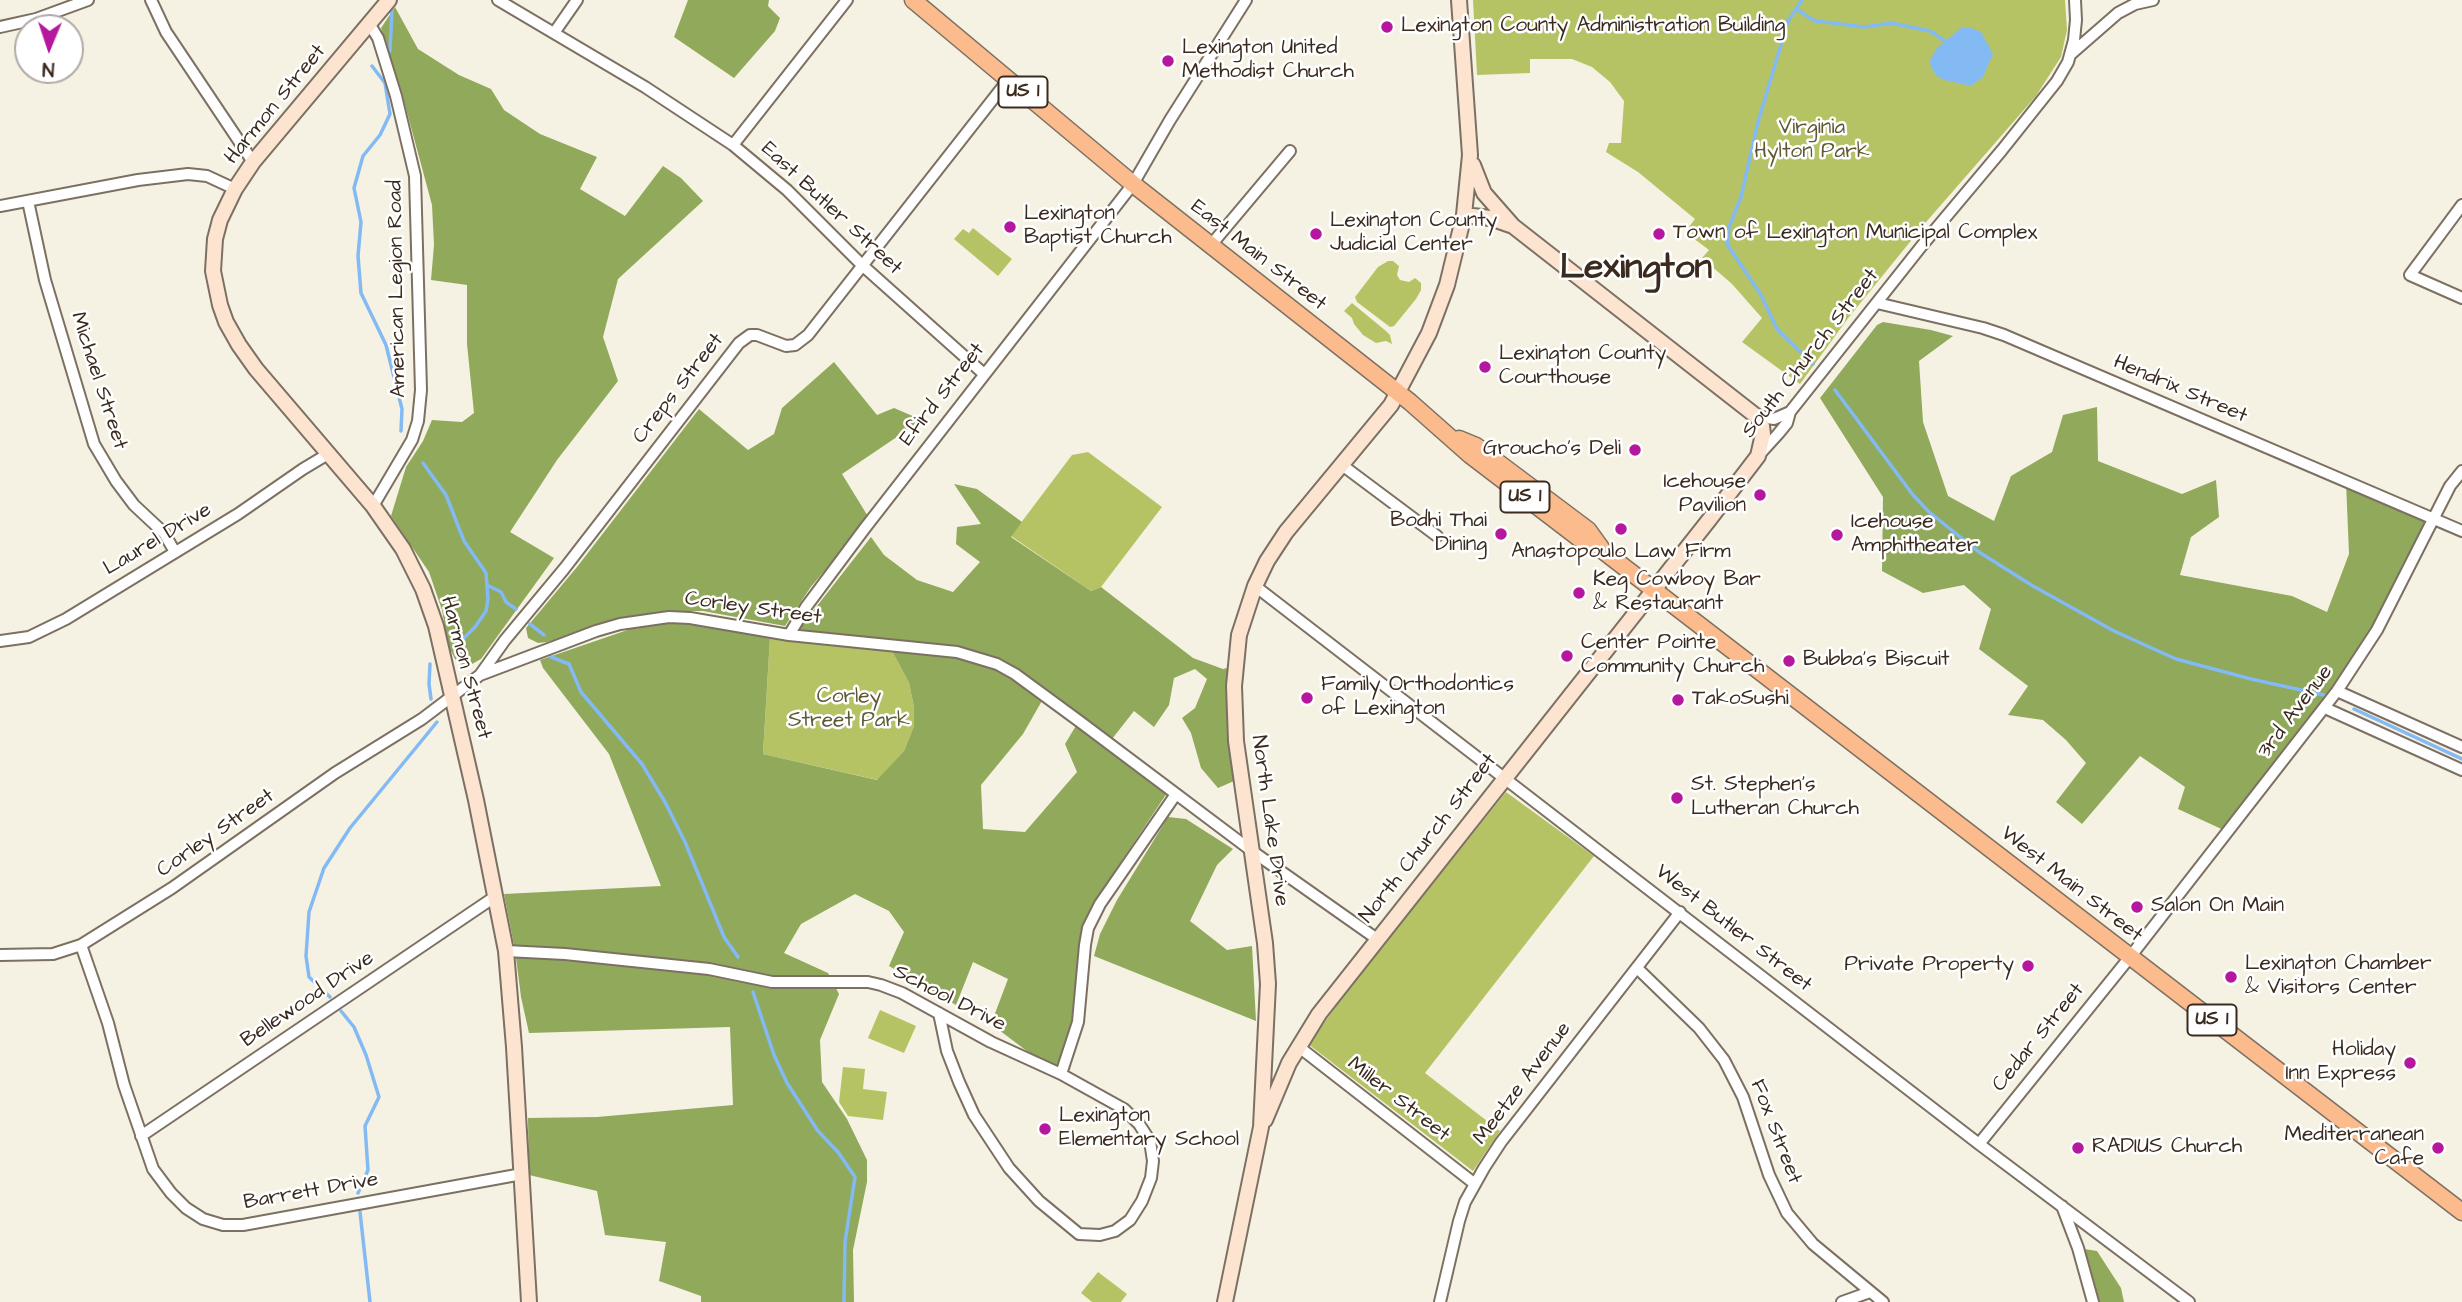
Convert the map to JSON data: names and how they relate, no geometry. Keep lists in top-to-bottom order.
{
  "streets": {
    "main road": [
      "US 1",
      "Harmon Street",
      "East Main Street",
      "South Church Street",
      "North Lake Drive",
      "North Church Street",
      "West Main Street"
    ],
    "street": [
      "East Butler Street",
      "American Legion Road",
      "Michael Street",
      "Creps Street",
      "Hendrix Street",
      "Efird Street",
      "Laurel Drive",
      "Corley Street",
      "3rd Avenue",
      "West Butler Street",
      "School Drive",
      "Bellewood Drive",
      "Cedar Street",
      "Meetze Avenue",
      "Miller Street",
      "Fox Street",
      "Barrett Drive"
    ]
  },
  "crossings": [
    ["Harmon Street", "American Legion Road"],
    ["Harmon Street", "Laurel Drive"],
    ["Harmon Street", "Corley Street"],
    ["Harmon Street", "School Drive"],
    ["Harmon Street", "Bellewood Drive"],
    ["Harmon Street", "Barrett Drive"],
    ["East Butler Street", "Creps Street"],
    ["East Butler Street", "Efird Street"],
    ["East Main Street", "South Church Street"],
    ["East Main Street", "Creps Street"],
    ["East Main Street", "Efird Street"],
    ["East Main Street", "North Lake Drive"],
    ["East Main Street", "North Church Street"],
    ["East Main Street", "West Main Street"],
    ["South Church Street", "Hendrix Street"],
    ["South Church Street", "North Church Street"],
    ["South Church Street", "West Main Street"],
    ["Michael Street", "Laurel Drive"],
    ["Creps Street", "Corley Street"],
    ["Hendrix Street", "3rd Avenue"],
    ["Efird Street", "Corley Street"],
    ["Corley Street", "North Lake Drive"],
    ["Corley Street", "North Church Street"],
    ["Corley Street", "Barrett Drive"],
    ["3rd Avenue", "West Main Street"],
    ["3rd Avenue", "Cedar Street"],
    ["North Lake Drive", "North Church Street"],
    ["North Lake Drive", "West Butler Street"],
    ["North Church Street", "West Main Street"],
    ["North Church Street", "West Butler Street"],
    ["North Church Street", "Miller Street"],
    ["West Main Street", "Cedar Street"],
    ["West Butler Street", "Cedar Street"],
    ["West Butler Street", "Meetze Avenue"],
    ["Bellewood Drive", "Barrett Drive"],
    ["Meetze Avenue", "Miller Street"],
    ["Meetze Avenue", "Fox Street"]
  ],
  "districts": ["Lexington"],
  "parks": ["Virginia Hylton Park", "Corley Street Park"],
  "places": [
    "Lexington County Administration Building",
    "Lexington United Methodist Church",
    "Lexington Baptist Church",
    "Lexington County Judicial Center",
    "Town of Lexington Municipal Complex",
    "Lexington County Courthouse",
    "Groucho's Deli",
    "Icehouse Pavilion",
    "Anastopoulo Law Firm",
    "Bodhi Thai Dining",
    "Icehouse Amphitheater",
    "Keg Cowboy Bar & Restaurant",
    "Center Pointe Community Church",
    "Bubba's Biscuit",
    "Family Orthodontics of Lexington",
    "TakoSushi",
    "St. Stephen's Lutheran Church",
    "Salon On Main",
    "Private Property",
    "Lexington Chamber & Visitors Center",
    "Holiday Inn Express",
    "Lexington Elementary School",
    "RADIUS Church",
    "Mediterranean Cafe"
  ],
  "north": "bottom"
}
